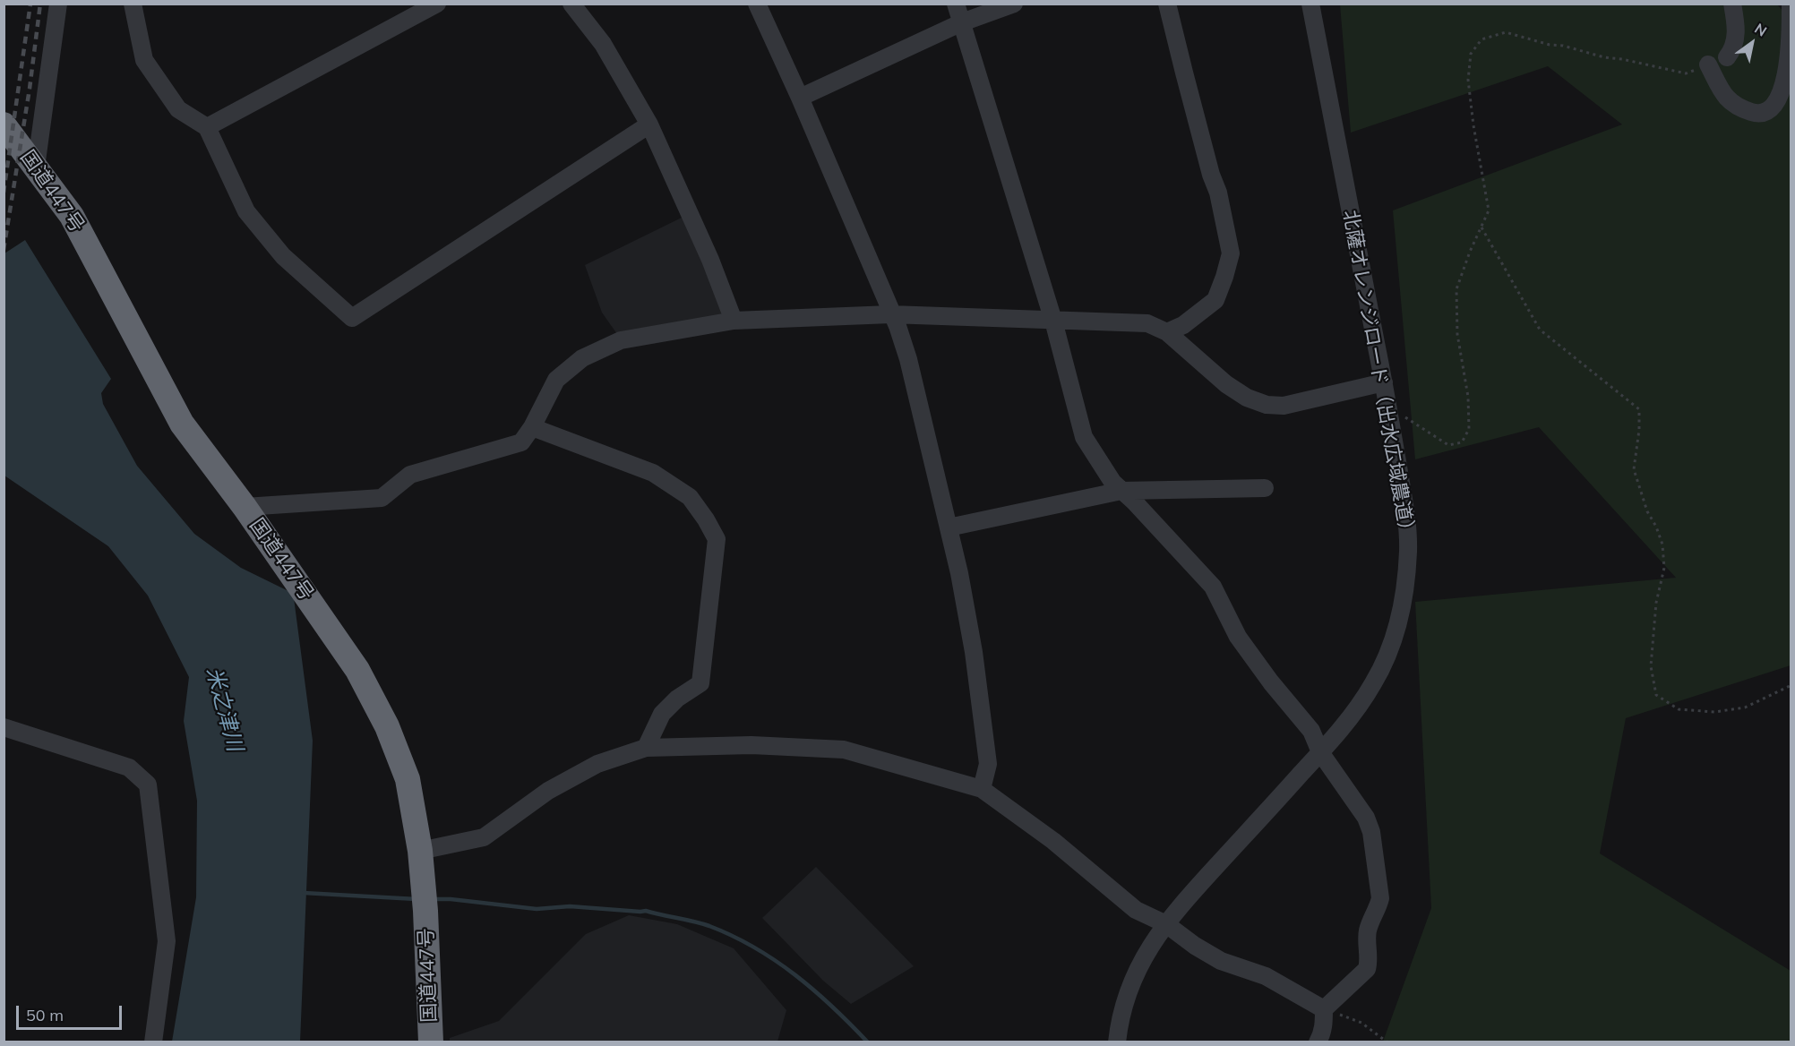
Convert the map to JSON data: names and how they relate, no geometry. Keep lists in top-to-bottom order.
{
  "streets": {
    "highway": ["国道447号"],
    "street": ["北薩オレンジロード（出水広域農道）"]
  },
  "water": ["米之津川"],
  "scale_bar": "50 m",
  "north": "top right"
}
